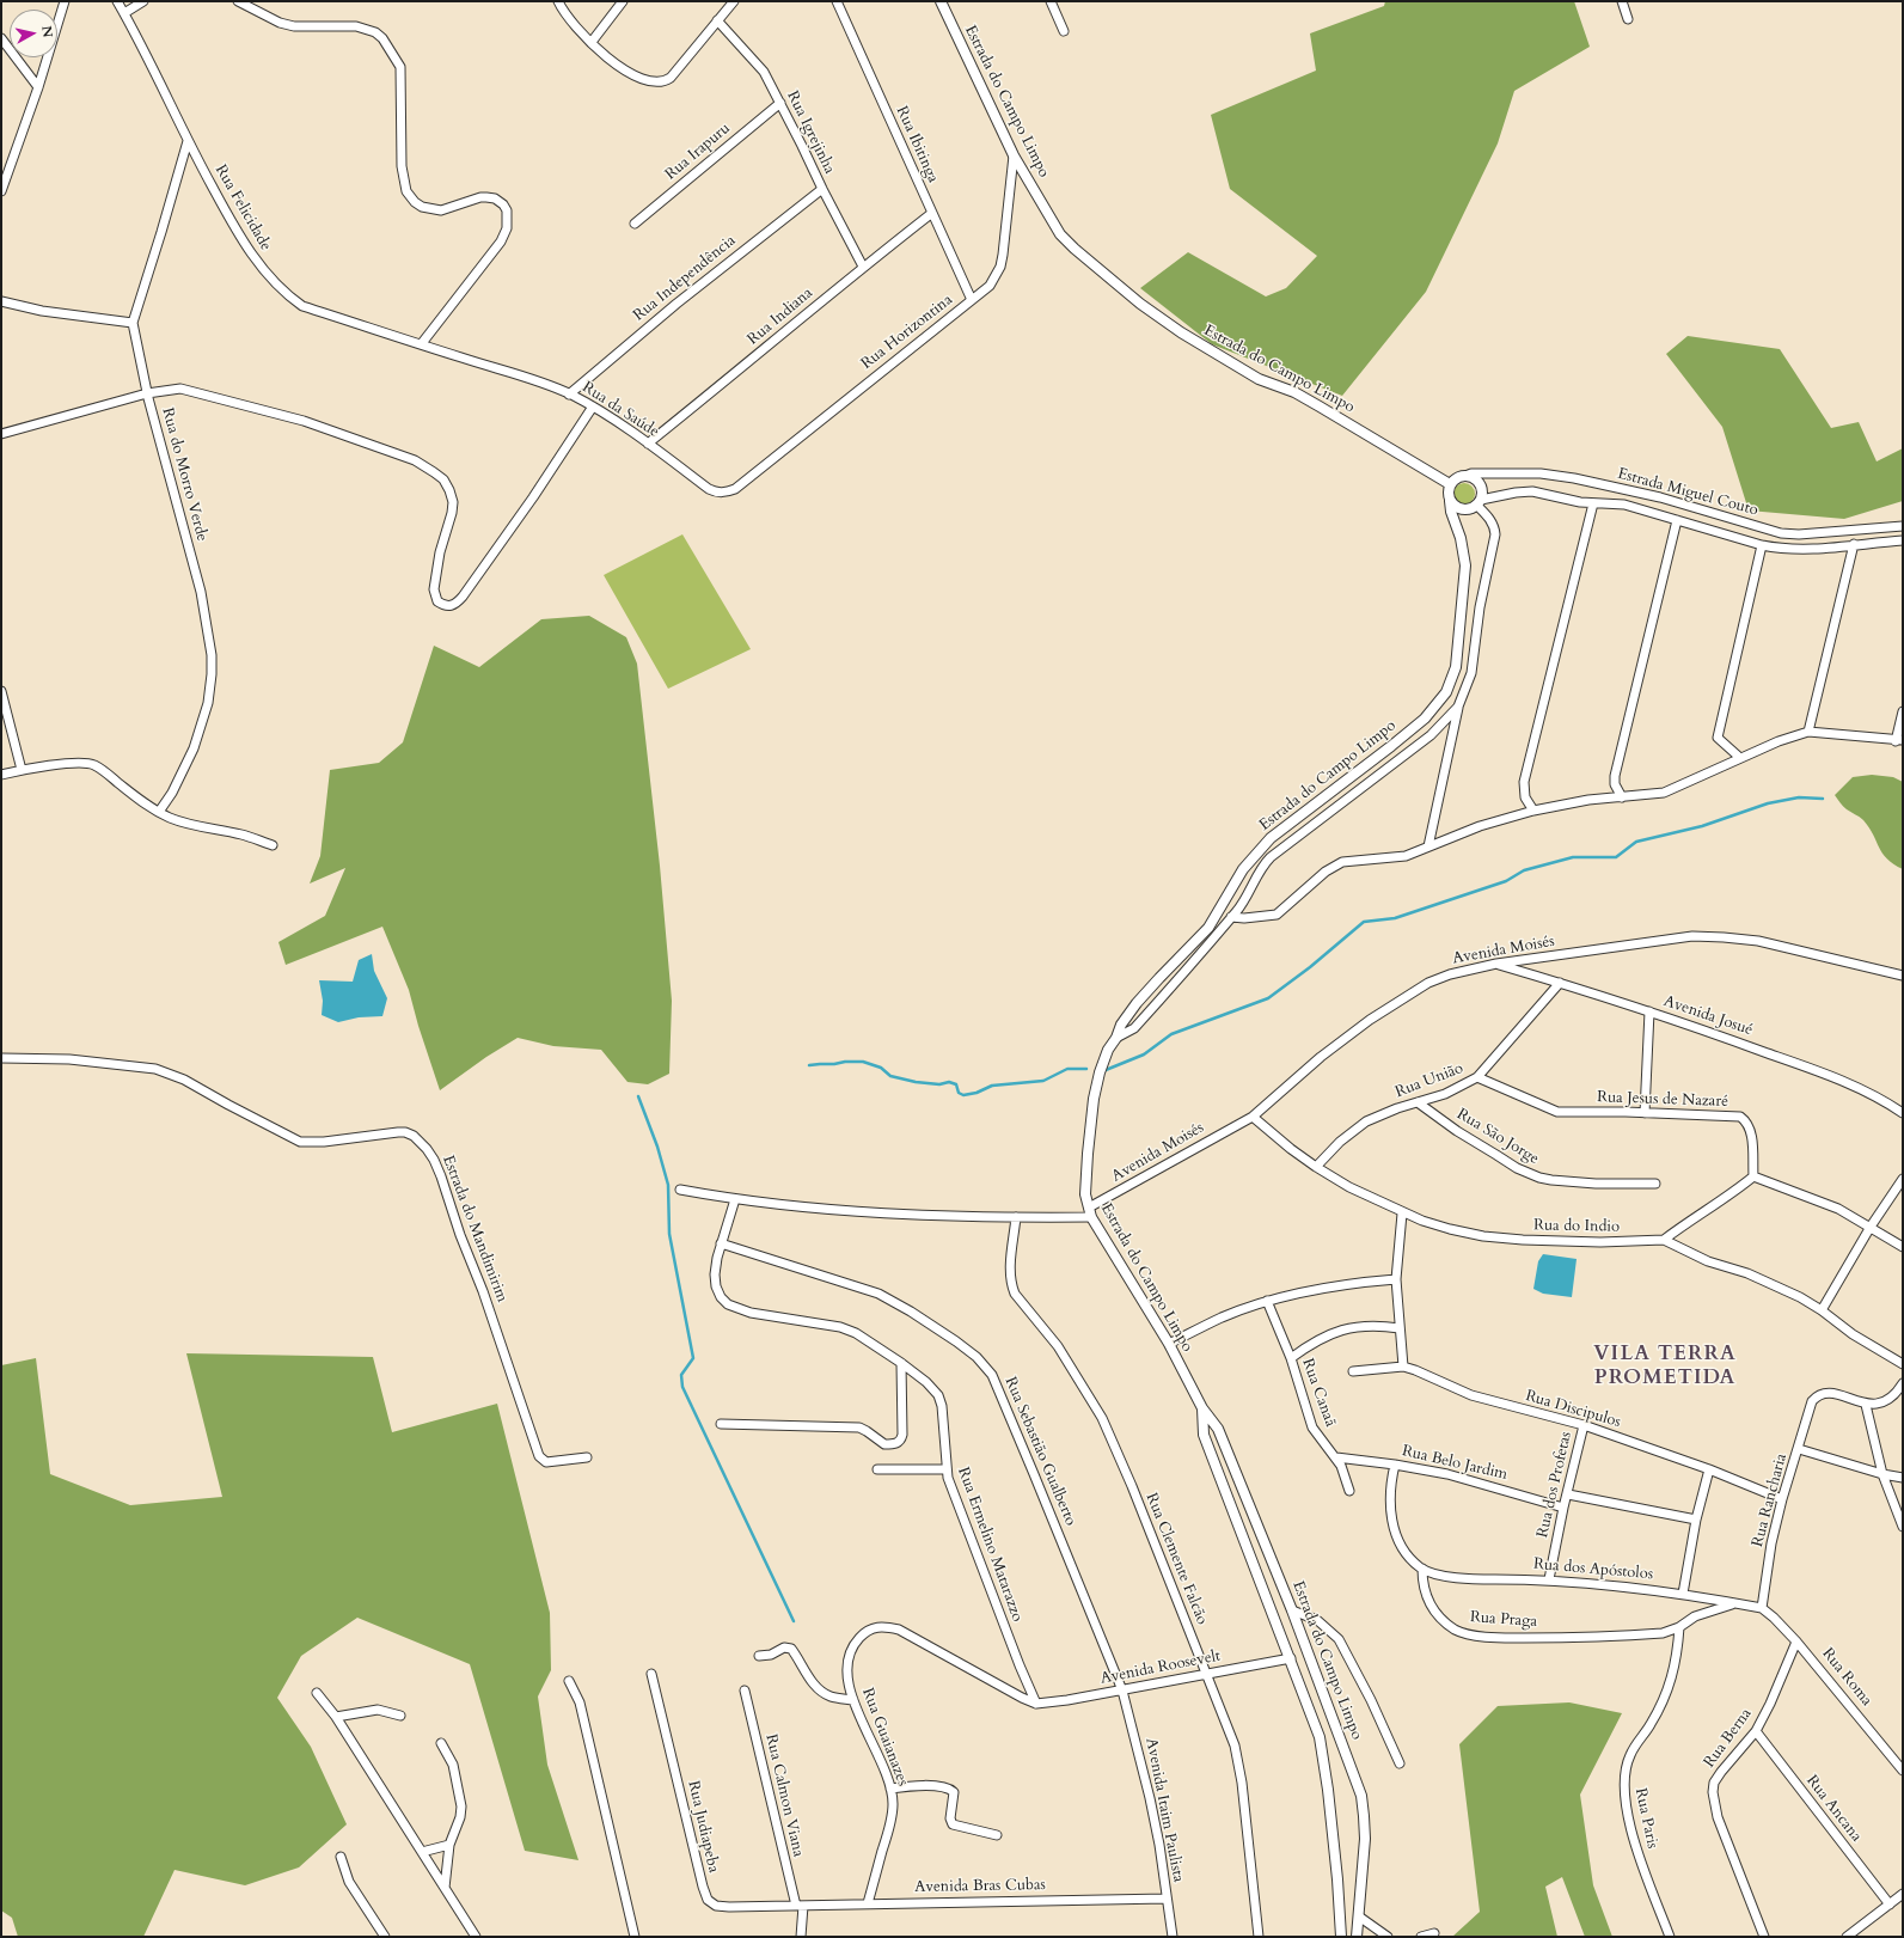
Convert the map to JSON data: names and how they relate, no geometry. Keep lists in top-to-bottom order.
{
  "streets": {
    "street": [
      "Estrada do Campo Limpo",
      "Rua Igrejinha",
      "Rua Ibitinga",
      "Rua Irapuru",
      "Rua Felicidade",
      "Rua Independência",
      "Rua Indiana",
      "Rua Horizontina",
      "Rua da Saúde",
      "Rua do Morro Verde",
      "Estrada Miguel Couto",
      "Avenida Moisés",
      "Avenida Josué",
      "Rua União",
      "Rua Jesus de Nazaré",
      "Rua São Jorge",
      "Rua do Indio",
      "Estrada do Mandimirim",
      "Rua Canaã",
      "Rua Discipulos",
      "Rua Sebastião Gualberto",
      "Rua Belo Jardim",
      "Rua dos Profetas",
      "Rua Rancharia",
      "Rua Ermelino Matarazzo",
      "Rua Clemente Falcão",
      "Rua dos Apóstolos",
      "Rua Praga",
      "Avenida Roosevelt",
      "Rua Roma",
      "Rua Guaianazes",
      "Rua Berna",
      "Rua Calmon Viana",
      "Rua Ancana",
      "Avenida Itaim Paulista",
      "Rua Paris",
      "Rua Judiapeba",
      "Avenida Bras Cubas"
    ]
  },
  "crossings": [
    ["Estrada do Campo Limpo", "Rua Horizontina"],
    ["Estrada do Campo Limpo", "Estrada Miguel Couto"],
    ["Estrada do Campo Limpo", "Avenida Moisés"],
    ["Estrada do Campo Limpo", "Avenida Roosevelt"],
    ["Rua Igrejinha", "Rua Irapuru"],
    ["Rua Igrejinha", "Rua Independência"],
    ["Rua Igrejinha", "Rua Indiana"],
    ["Rua Ibitinga", "Rua Indiana"],
    ["Rua Ibitinga", "Rua Horizontina"],
    ["Rua Felicidade", "Rua da Saúde"],
    ["Rua Felicidade", "Rua do Morro Verde"],
    ["Rua Independência", "Rua da Saúde"],
    ["Rua Indiana", "Rua da Saúde"],
    ["Rua Horizontina", "Rua da Saúde"],
    ["Avenida Moisés", "Avenida Josué"],
    ["Avenida Moisés", "Rua do Indio"],
    ["Avenida Josué", "Rua União"],
    ["Rua União", "Rua Jesus de Nazaré"],
    ["Rua União", "Rua São Jorge"],
    ["Rua União", "Rua do Indio"],
    ["Rua Canaã", "Rua Belo Jardim"],
    ["Rua Discipulos", "Rua dos Profetas"],
    ["Rua Discipulos", "Rua Rancharia"],
    ["Rua Sebastião Gualberto", "Rua Ermelino Matarazzo"],
    ["Rua Sebastião Gualberto", "Avenida Roosevelt"],
    ["Rua Sebastião Gualberto", "Avenida Itaim Paulista"],
    ["Rua Belo Jardim", "Rua dos Profetas"],
    ["Rua dos Profetas", "Rua dos Apóstolos"],
    ["Rua Rancharia", "Rua dos Apóstolos"],
    ["Rua Rancharia", "Rua Roma"],
    ["Rua Ermelino Matarazzo", "Avenida Roosevelt"],
    ["Rua Ermelino Matarazzo", "Rua Guaianazes"],
    ["Rua Clemente Falcão", "Avenida Roosevelt"],
    ["Rua dos Apóstolos", "Rua Praga"],
    ["Rua dos Apóstolos", "Rua Roma"],
    ["Rua Praga", "Rua Paris"],
    ["Avenida Roosevelt", "Rua Guaianazes"],
    ["Avenida Roosevelt", "Avenida Itaim Paulista"],
    ["Rua Roma", "Rua Berna"],
    ["Rua Guaianazes", "Avenida Bras Cubas"],
    ["Rua Berna", "Rua Ancana"],
    ["Rua Calmon Viana", "Rua Judiapeba"],
    ["Rua Calmon Viana", "Avenida Bras Cubas"],
    ["Avenida Itaim Paulista", "Avenida Bras Cubas"],
    ["Rua Judiapeba", "Avenida Bras Cubas"]
  ],
  "districts": ["VILA TERRA PROMETIDA"],
  "north": "right"
}
